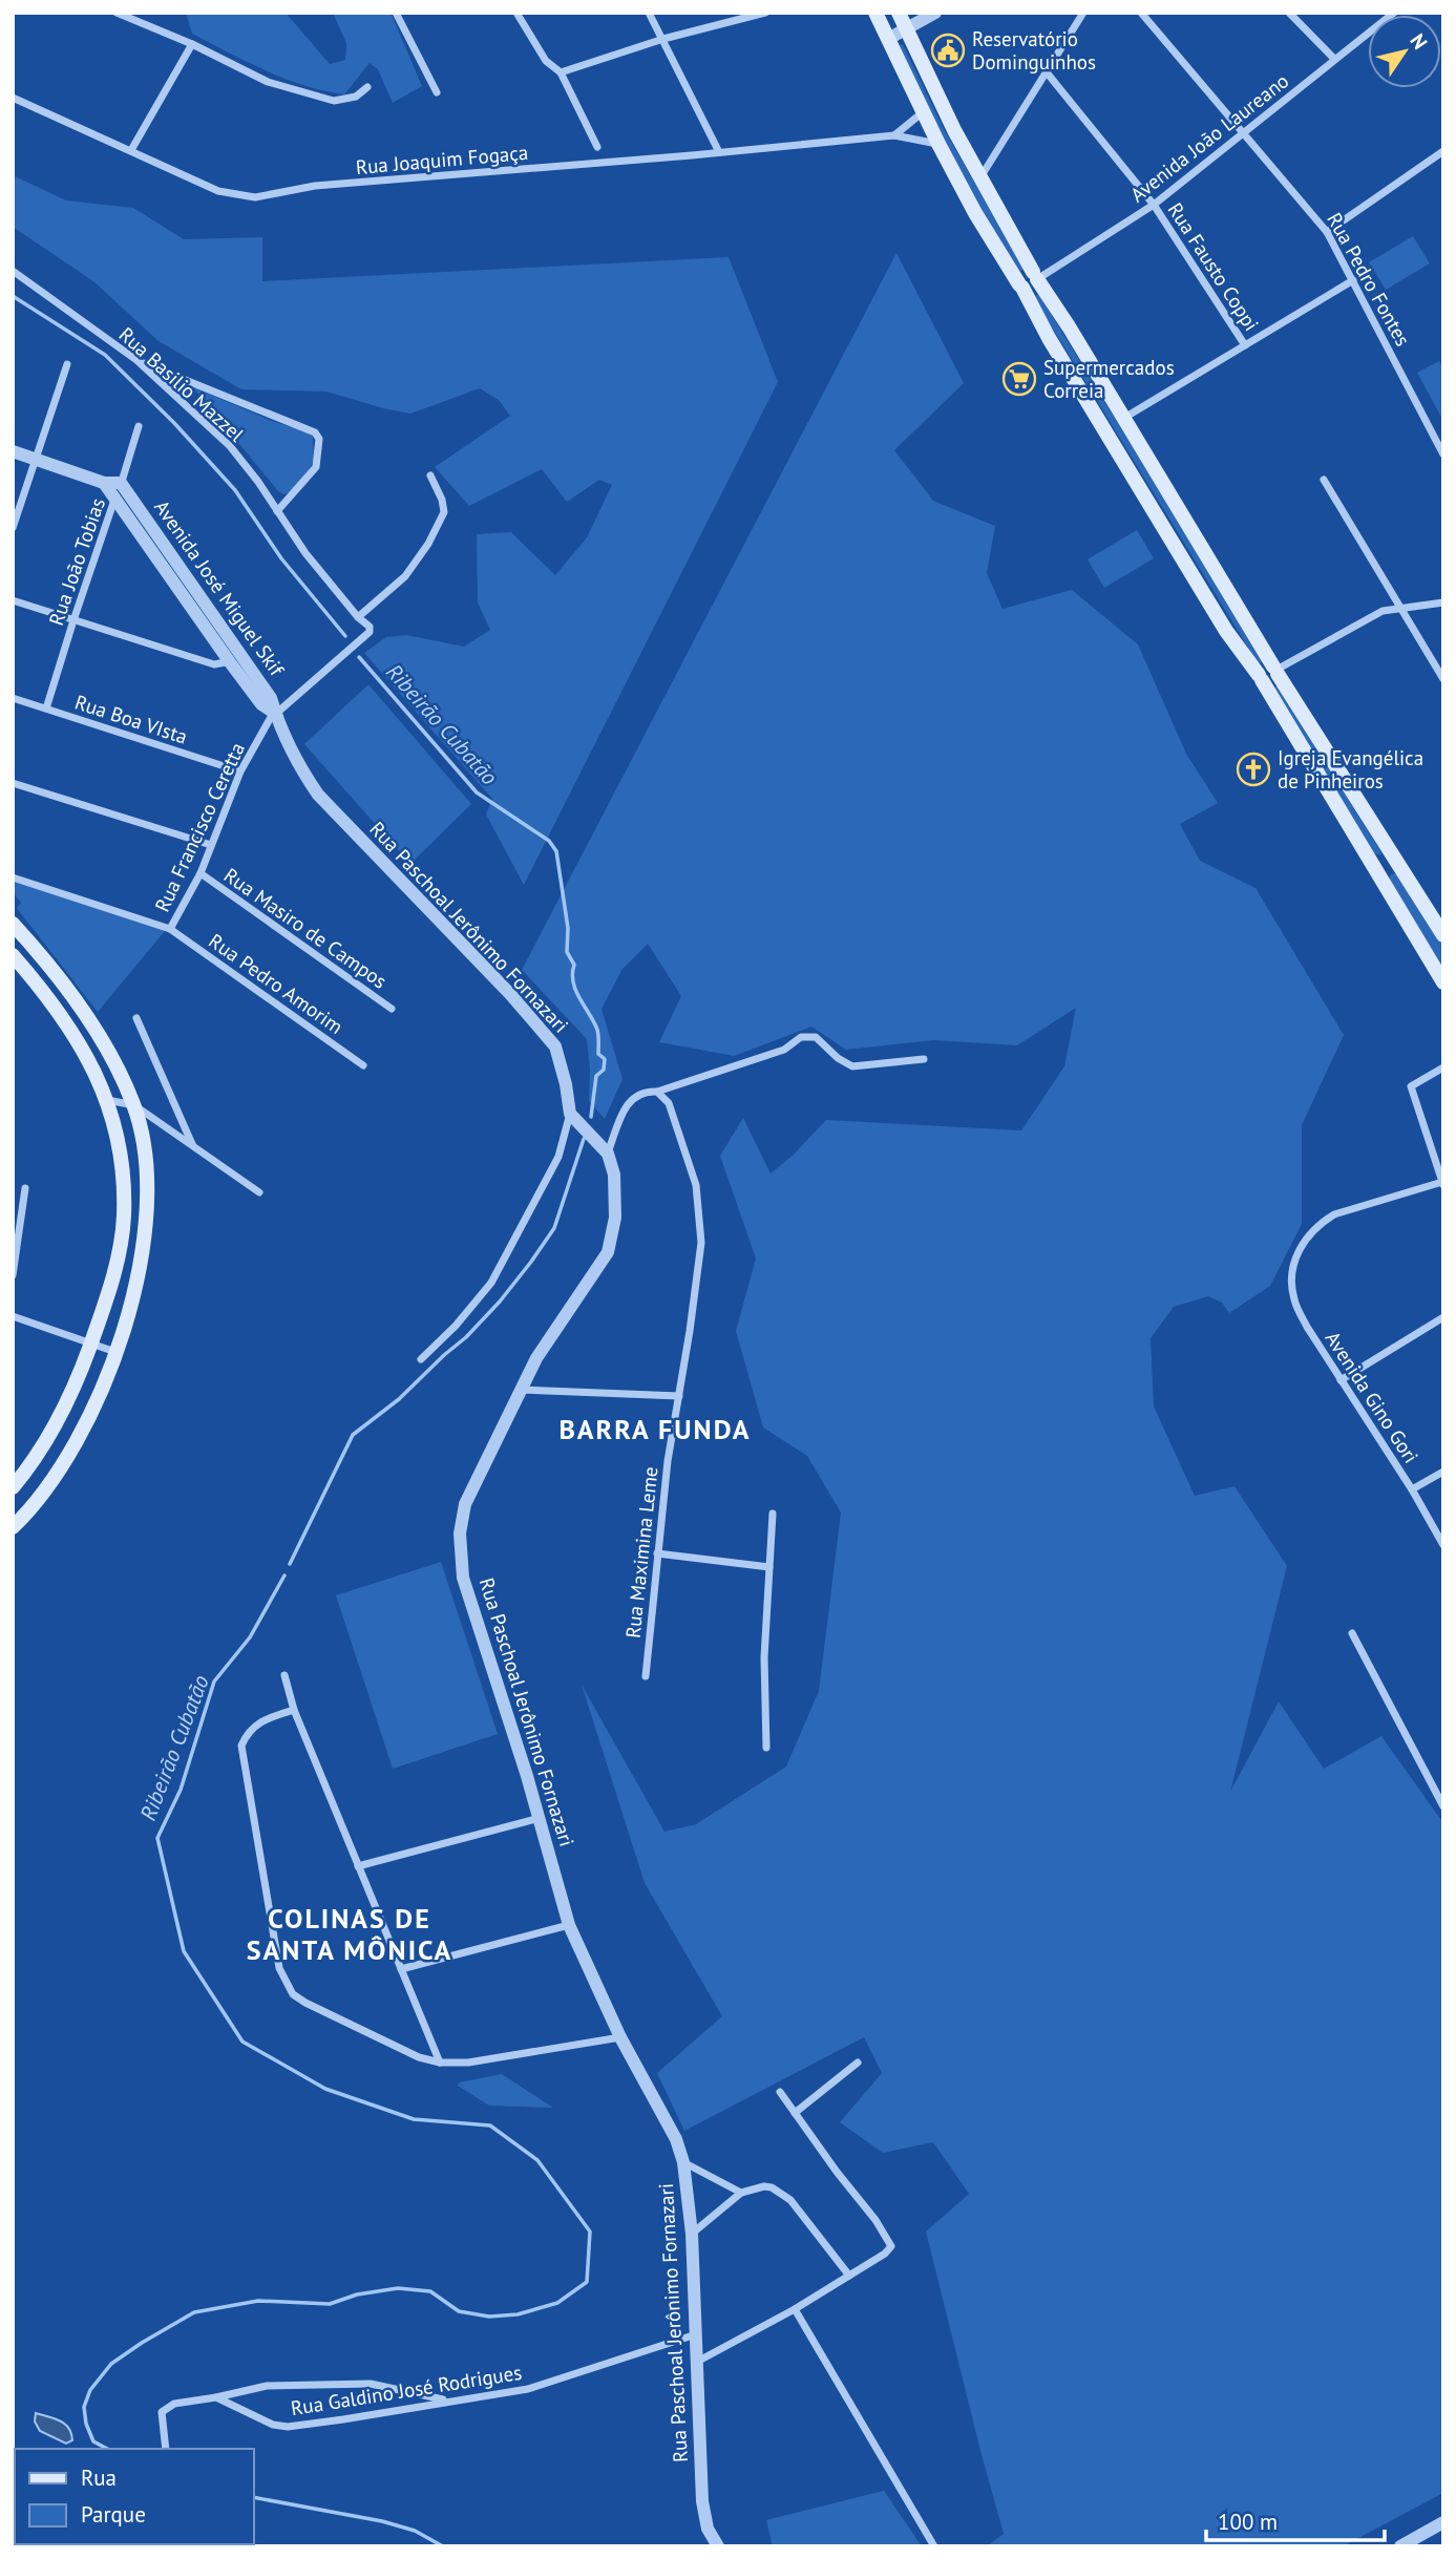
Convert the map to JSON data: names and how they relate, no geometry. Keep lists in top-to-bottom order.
{
  "streets": {
    "street": [
      "Avenida João Laureano",
      "Rua Joaquim Fogaça",
      "Rua Fausto Coppi",
      "Rua Pedro Fontes",
      "Rua Basilio Mazzel",
      "Rua João Tobias",
      "Avenida José Miguel Skif",
      "Rua Boa VIsta",
      "Rua Francisco Ceretta",
      "Rua Paschoal Jerônimo Fornazari",
      "Rua Masiro de Campos",
      "Rua Pedro Amorim",
      "Avenida Gino Gori",
      "Rua Maximina Leme",
      "Rua Galdino José Rodrigues"
    ]
  },
  "crossings": [
    ["Avenida João Laureano", "Rua Fausto Coppi"],
    ["Avenida João Laureano", "Rua Pedro Fontes"],
    ["Rua Basilio Mazzel", "Rua Francisco Ceretta"],
    ["Rua João Tobias", "Avenida José Miguel Skif"],
    ["Rua João Tobias", "Rua Boa VIsta"],
    ["Avenida José Miguel Skif", "Rua Francisco Ceretta"],
    ["Avenida José Miguel Skif", "Rua Paschoal Jerônimo Fornazari"],
    ["Rua Boa VIsta", "Rua Francisco Ceretta"],
    ["Rua Francisco Ceretta", "Rua Paschoal Jerônimo Fornazari"],
    ["Rua Francisco Ceretta", "Rua Masiro de Campos"],
    ["Rua Francisco Ceretta", "Rua Pedro Amorim"],
    ["Rua Paschoal Jerônimo Fornazari", "Rua Galdino José Rodrigues"]
  ],
  "districts": ["BARRA FUNDA", "COLINAS DE SANTA MÔNICA"],
  "water": ["Ribeirão Cubatão"],
  "places": {
    "public building": ["Reservatório Dominguinhos"],
    "supermarket": ["Supermercados Correia"],
    "church": ["Igreja Evangélica de Pinheiros"]
  },
  "legend": ["Rua", "Parque"],
  "scale_bar": "100 m",
  "north": "top right"
}
